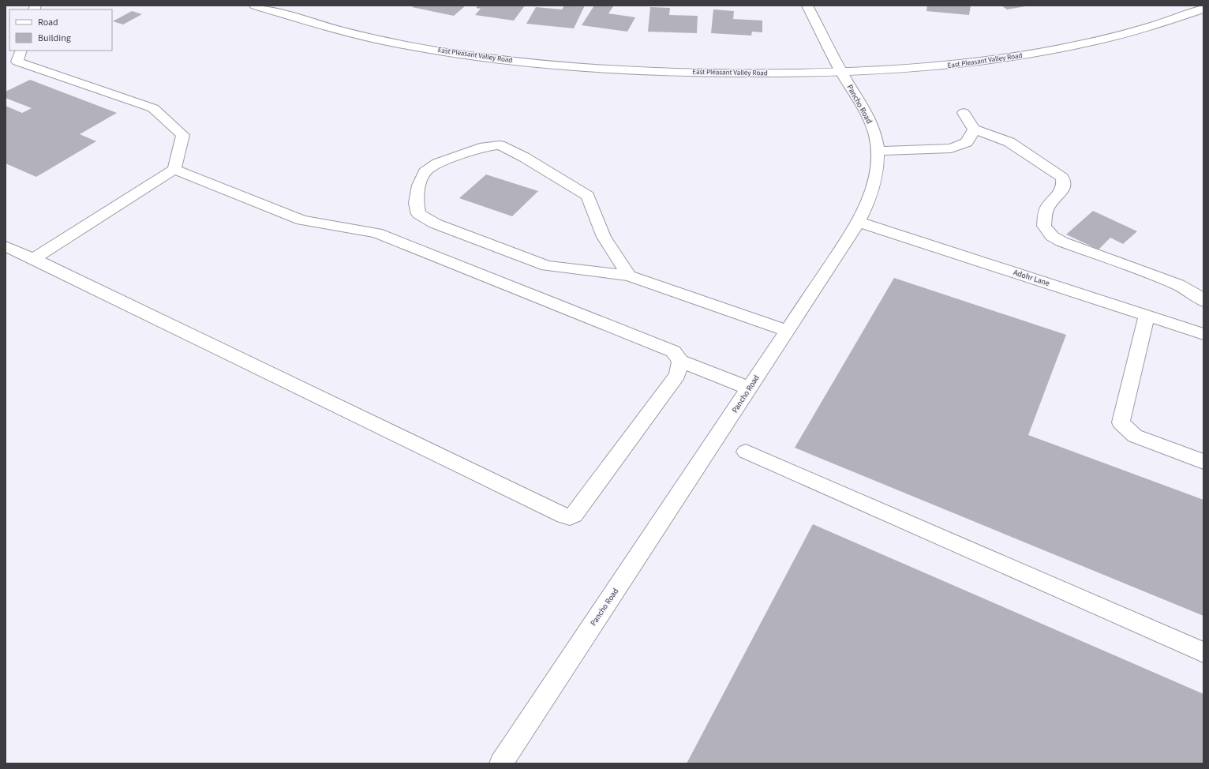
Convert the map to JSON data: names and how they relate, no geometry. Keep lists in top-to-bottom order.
{
  "streets": {
    "street": ["East Pleasant Valley Road", "Pancho Road", "Adohr Lane"]
  },
  "crossings": [
    ["East Pleasant Valley Road", "Pancho Road"],
    ["Pancho Road", "Adohr Lane"]
  ],
  "legend": ["Road", "Building"]
}
